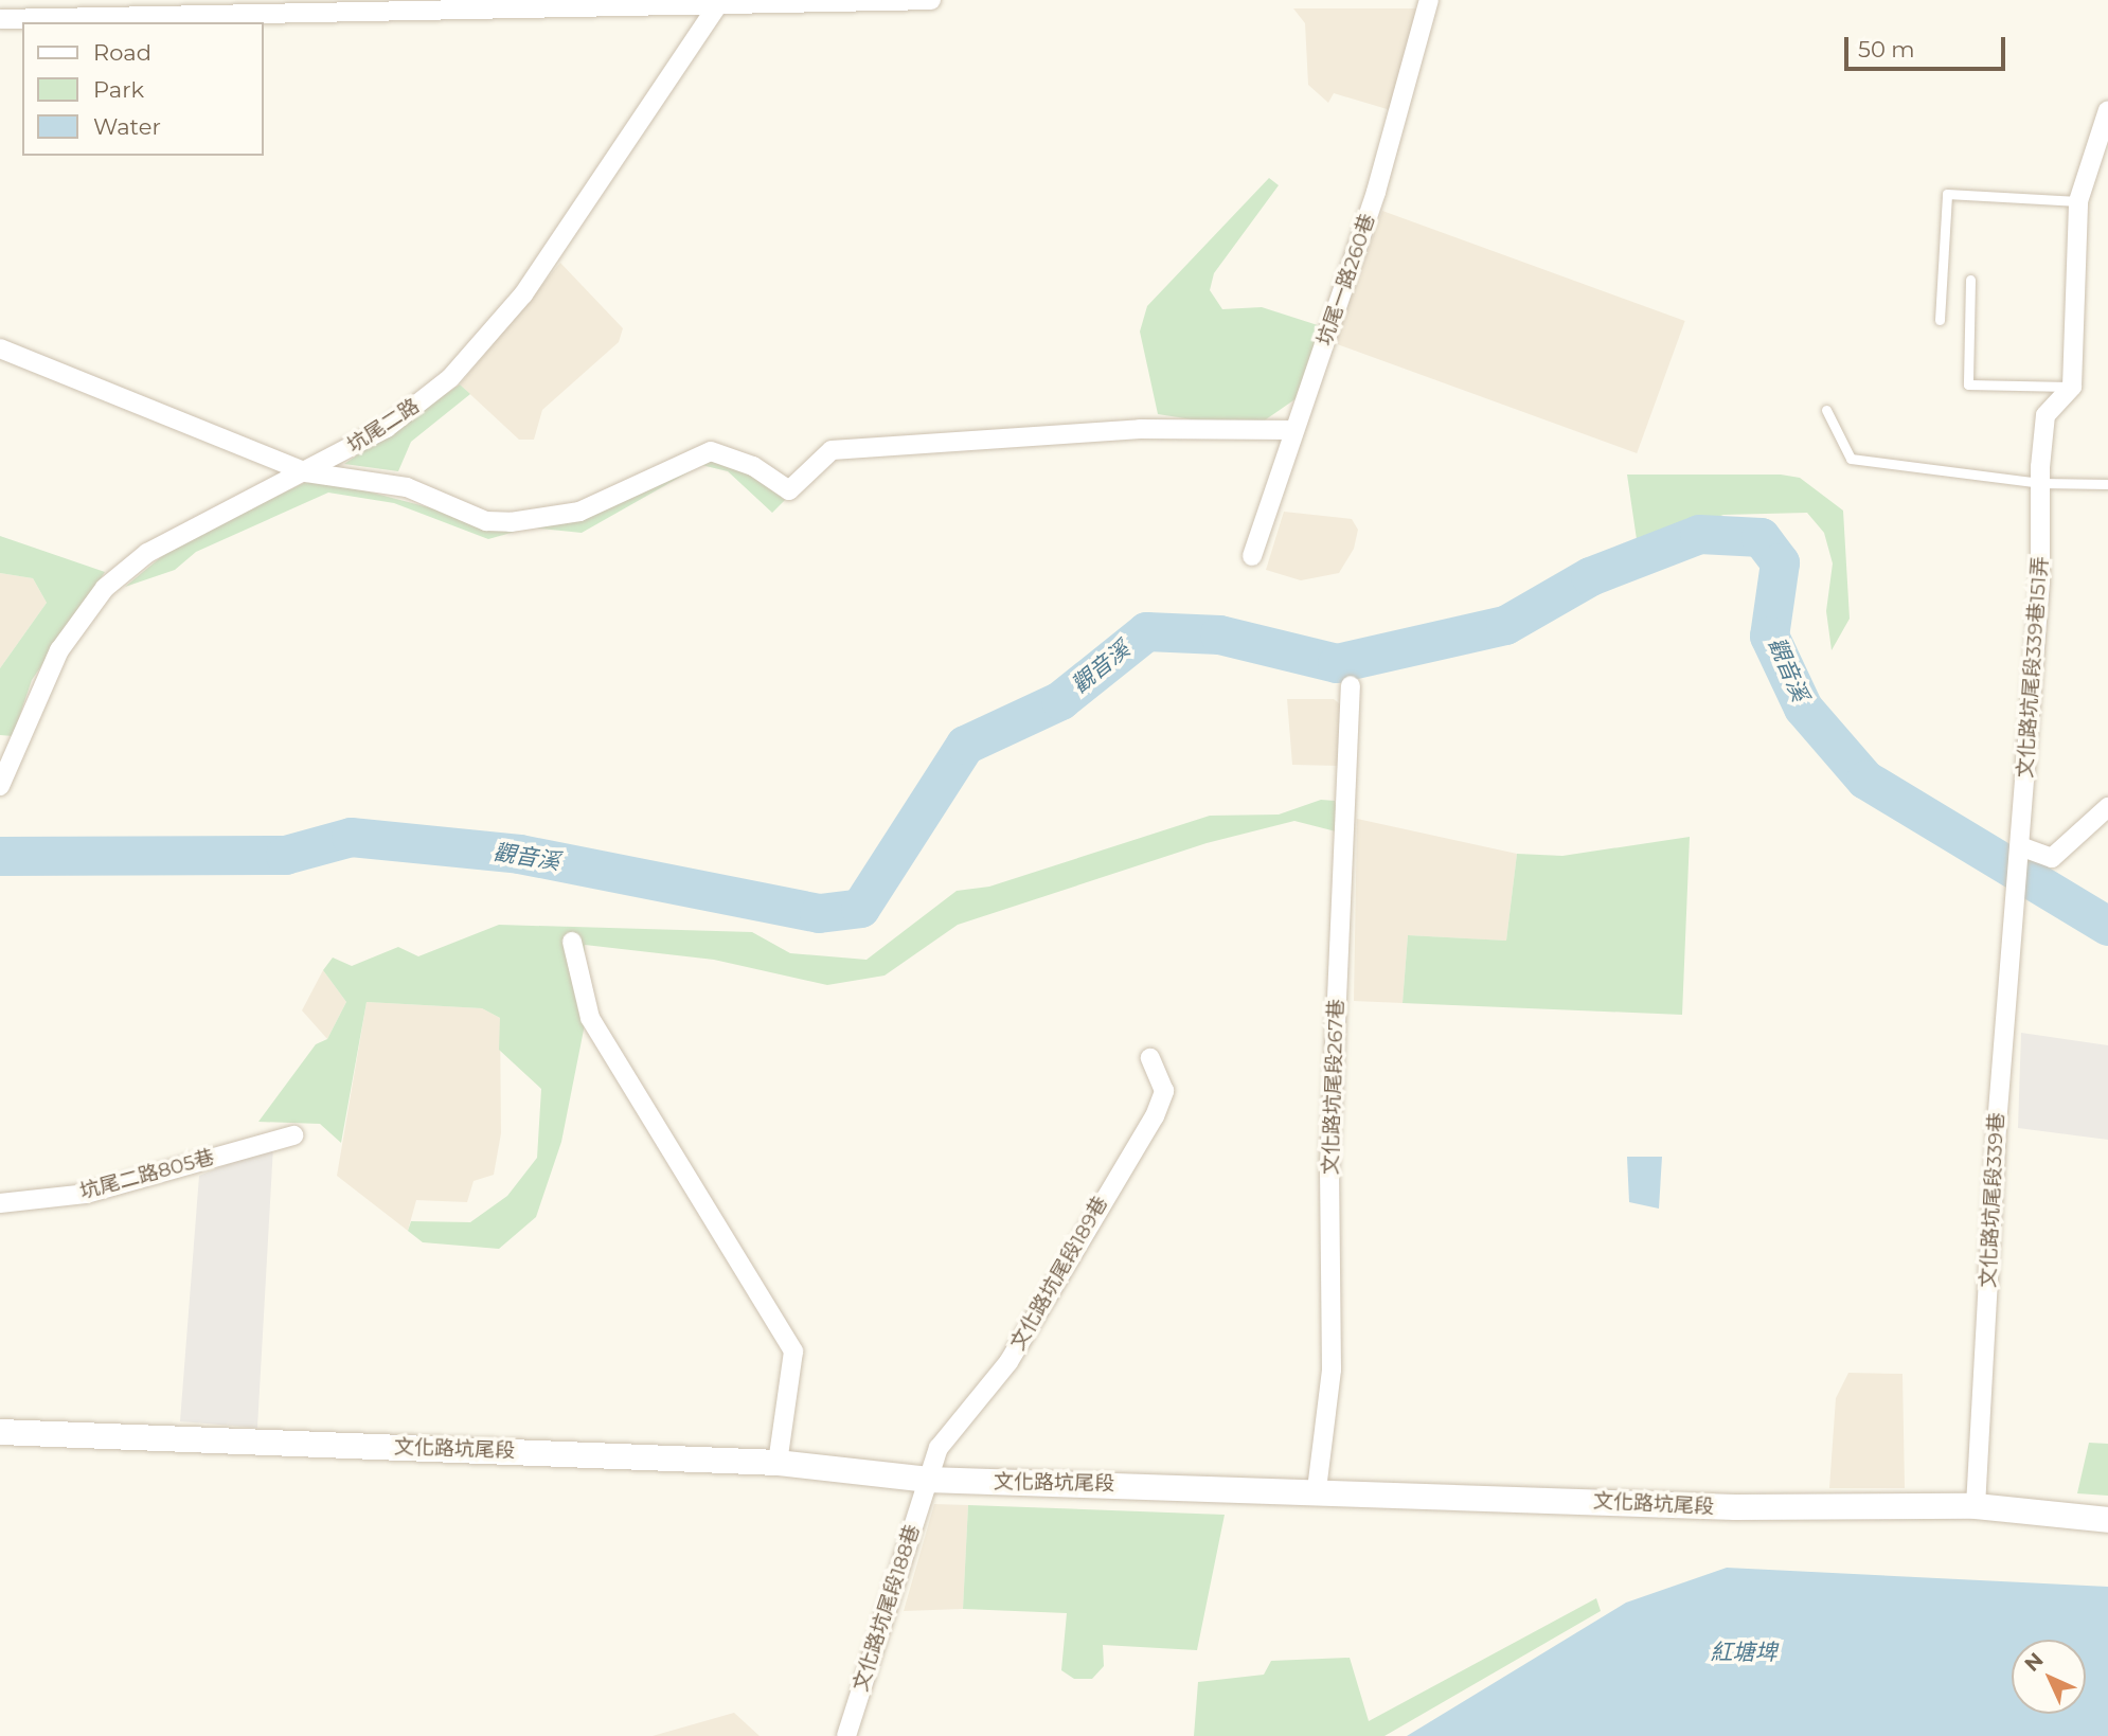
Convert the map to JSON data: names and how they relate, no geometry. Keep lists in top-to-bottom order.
{
  "streets": {
    "main road": ["文化路坑尾段"],
    "street": [
      "坑尾一路260巷",
      "坑尾二路",
      "文化路坑尾段339巷151弄",
      "文化路坑尾段267巷",
      "坑尾二路805巷",
      "文化路坑尾段339巷",
      "文化路坑尾段189巷",
      "文化路坑尾段188巷"
    ]
  },
  "crossings": [
    ["文化路坑尾段339巷151弄", "文化路坑尾段339巷"],
    ["文化路坑尾段267巷", "文化路坑尾段"],
    ["文化路坑尾段339巷", "文化路坑尾段"],
    ["文化路坑尾段189巷", "文化路坑尾段"],
    ["文化路坑尾段189巷", "文化路坑尾段188巷"],
    ["文化路坑尾段", "文化路坑尾段188巷"]
  ],
  "water": ["觀音溪", "紅塘埤"],
  "legend": ["Road", "Park", "Water"],
  "scale_bar": "50 m",
  "north": "top left"
}
